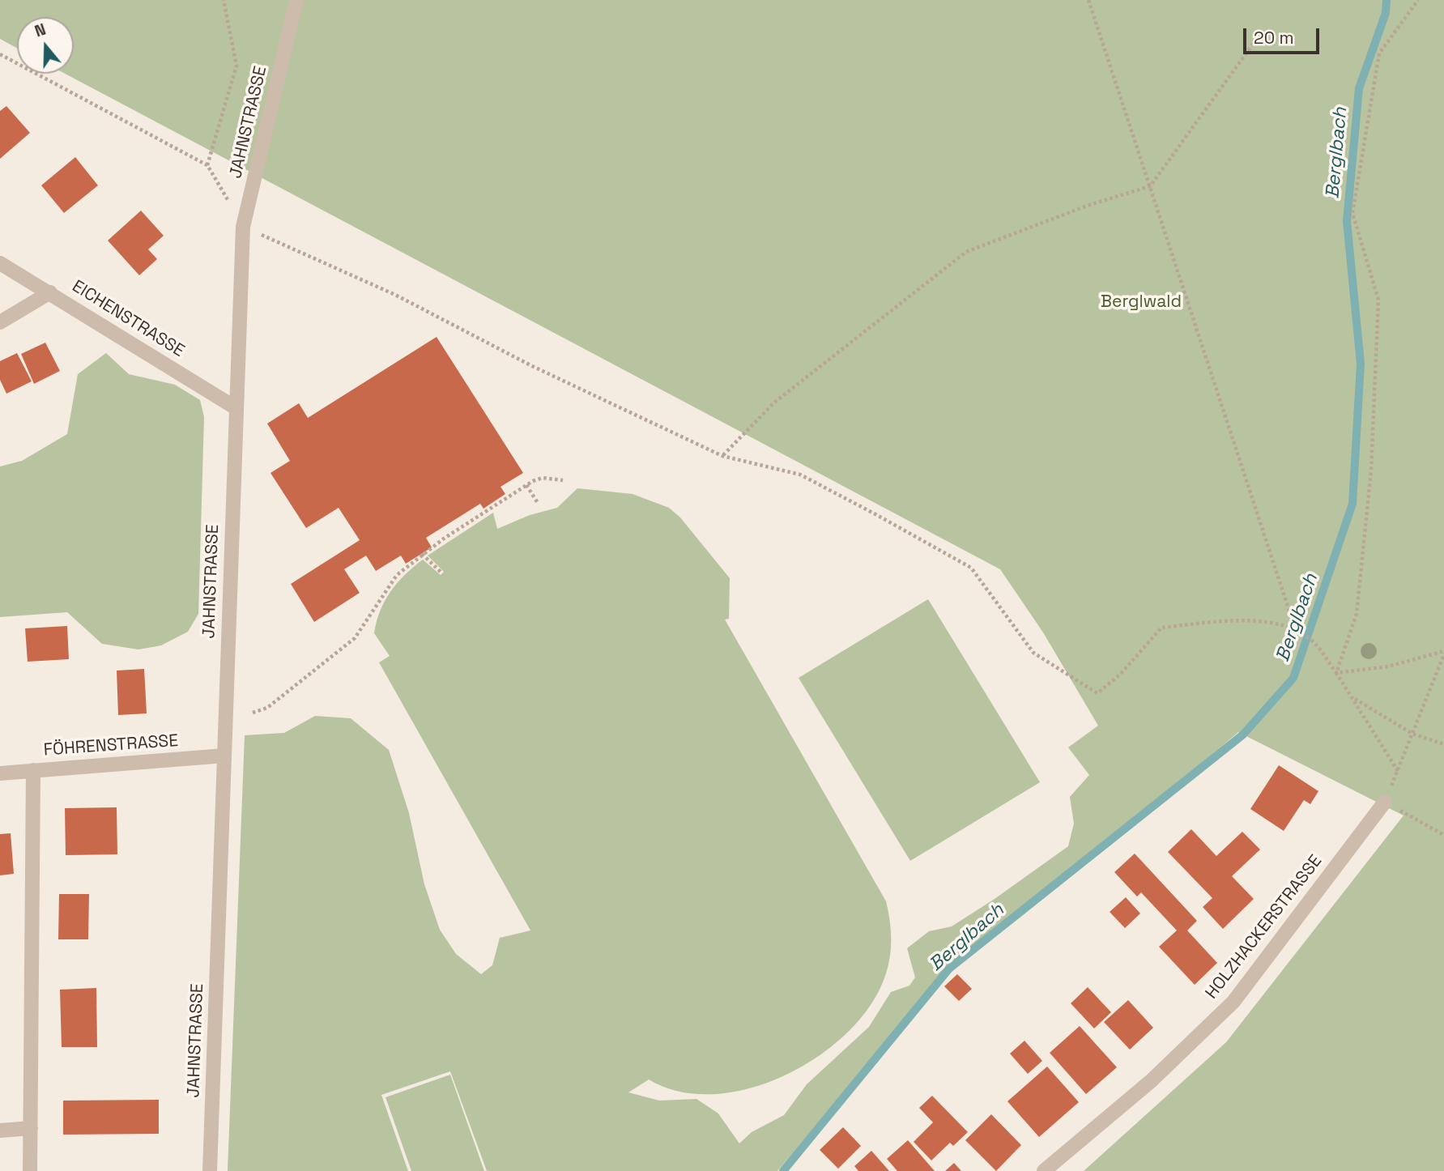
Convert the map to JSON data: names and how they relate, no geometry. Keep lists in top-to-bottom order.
{
  "streets": {
    "street": [
      "JAHNSTRASSE",
      "EICHENSTRASSE",
      "FÖHRENSTRASSE",
      "HOLZHACKERSTRASSE"
    ]
  },
  "crossings": [
    ["JAHNSTRASSE", "EICHENSTRASSE"],
    ["JAHNSTRASSE", "FÖHRENSTRASSE"]
  ],
  "water": ["Berglbach"],
  "parks": ["Berglwald"],
  "scale_bar": "20 m",
  "north": "top"
}
